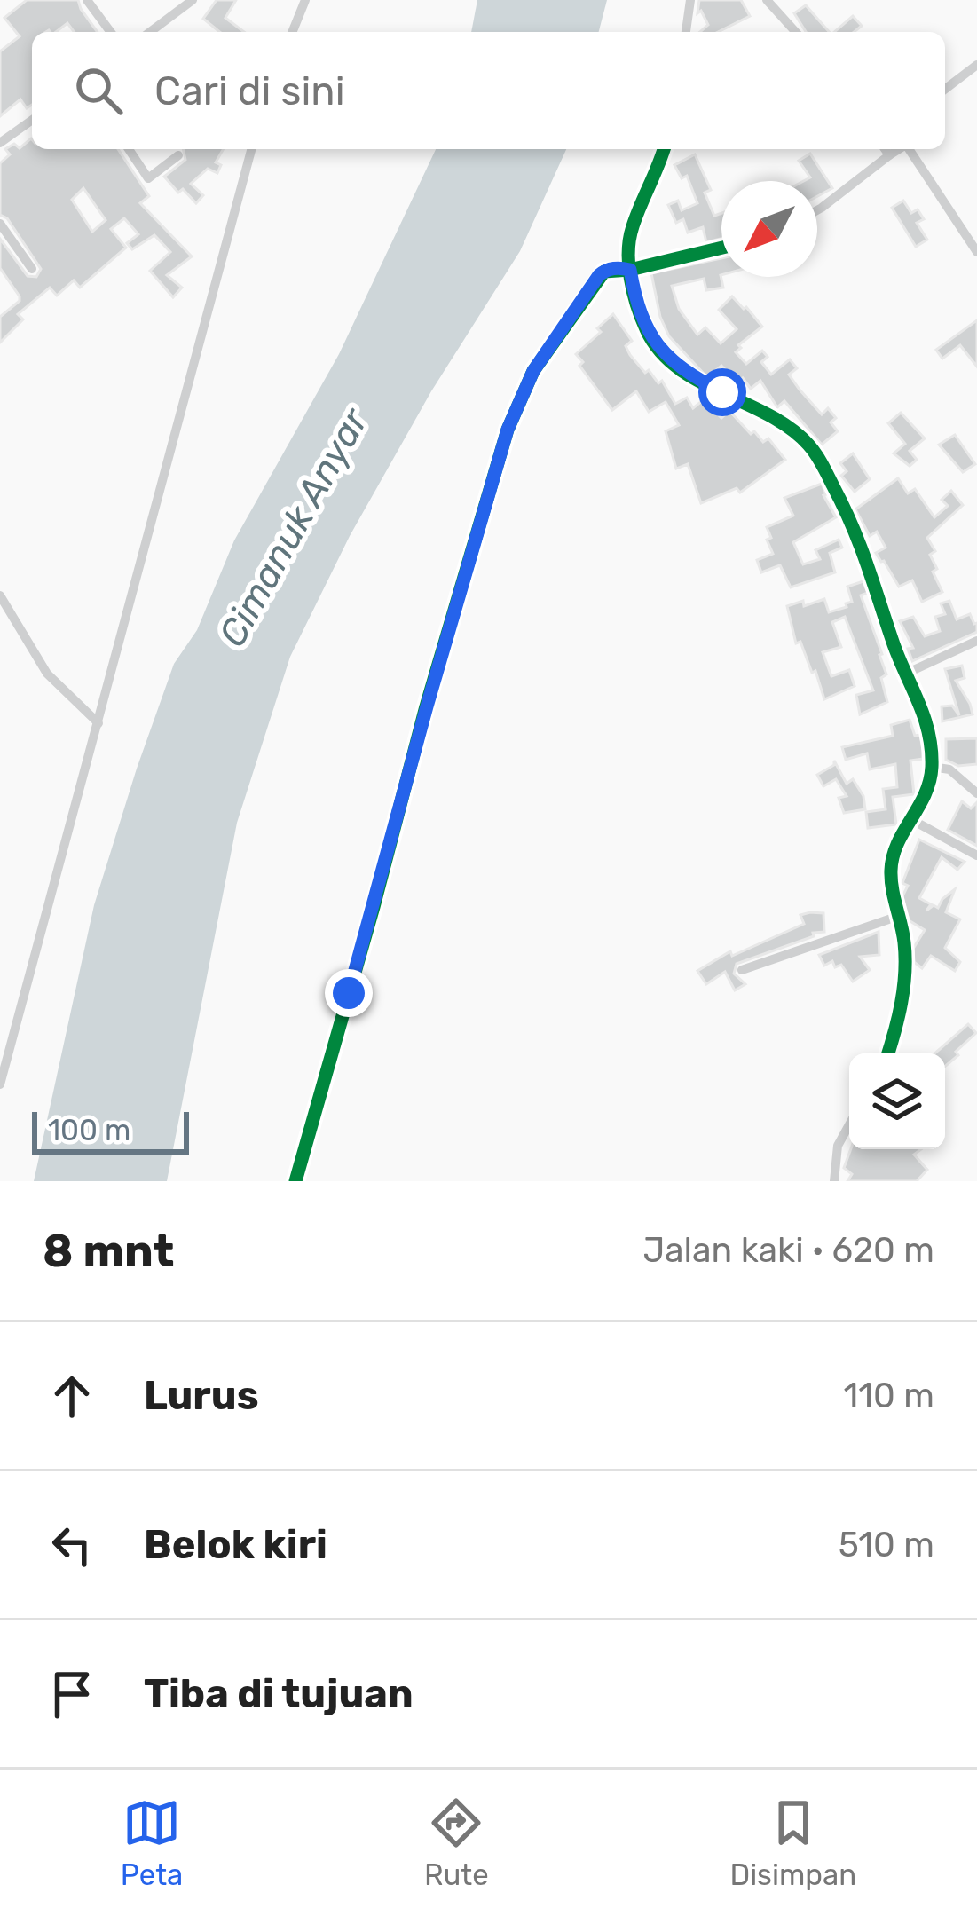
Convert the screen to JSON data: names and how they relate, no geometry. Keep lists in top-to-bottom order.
{
  "water": ["Cimanuk Anyar"],
  "scale_bar": "100 m",
  "north": "bottom left",
  "page": {
    "search": "Cari di sini",
    "scale": "100 m",
    "heading": ["8 mnt", "Jalan kaki · 620 m"],
    "list": [
      ["Lurus", "110 m"],
      ["Belok kiri", "510 m"],
      "Tiba di tujuan"
    ],
    "nav": ["Peta", "Rute", "Disimpan"]
  }
}
